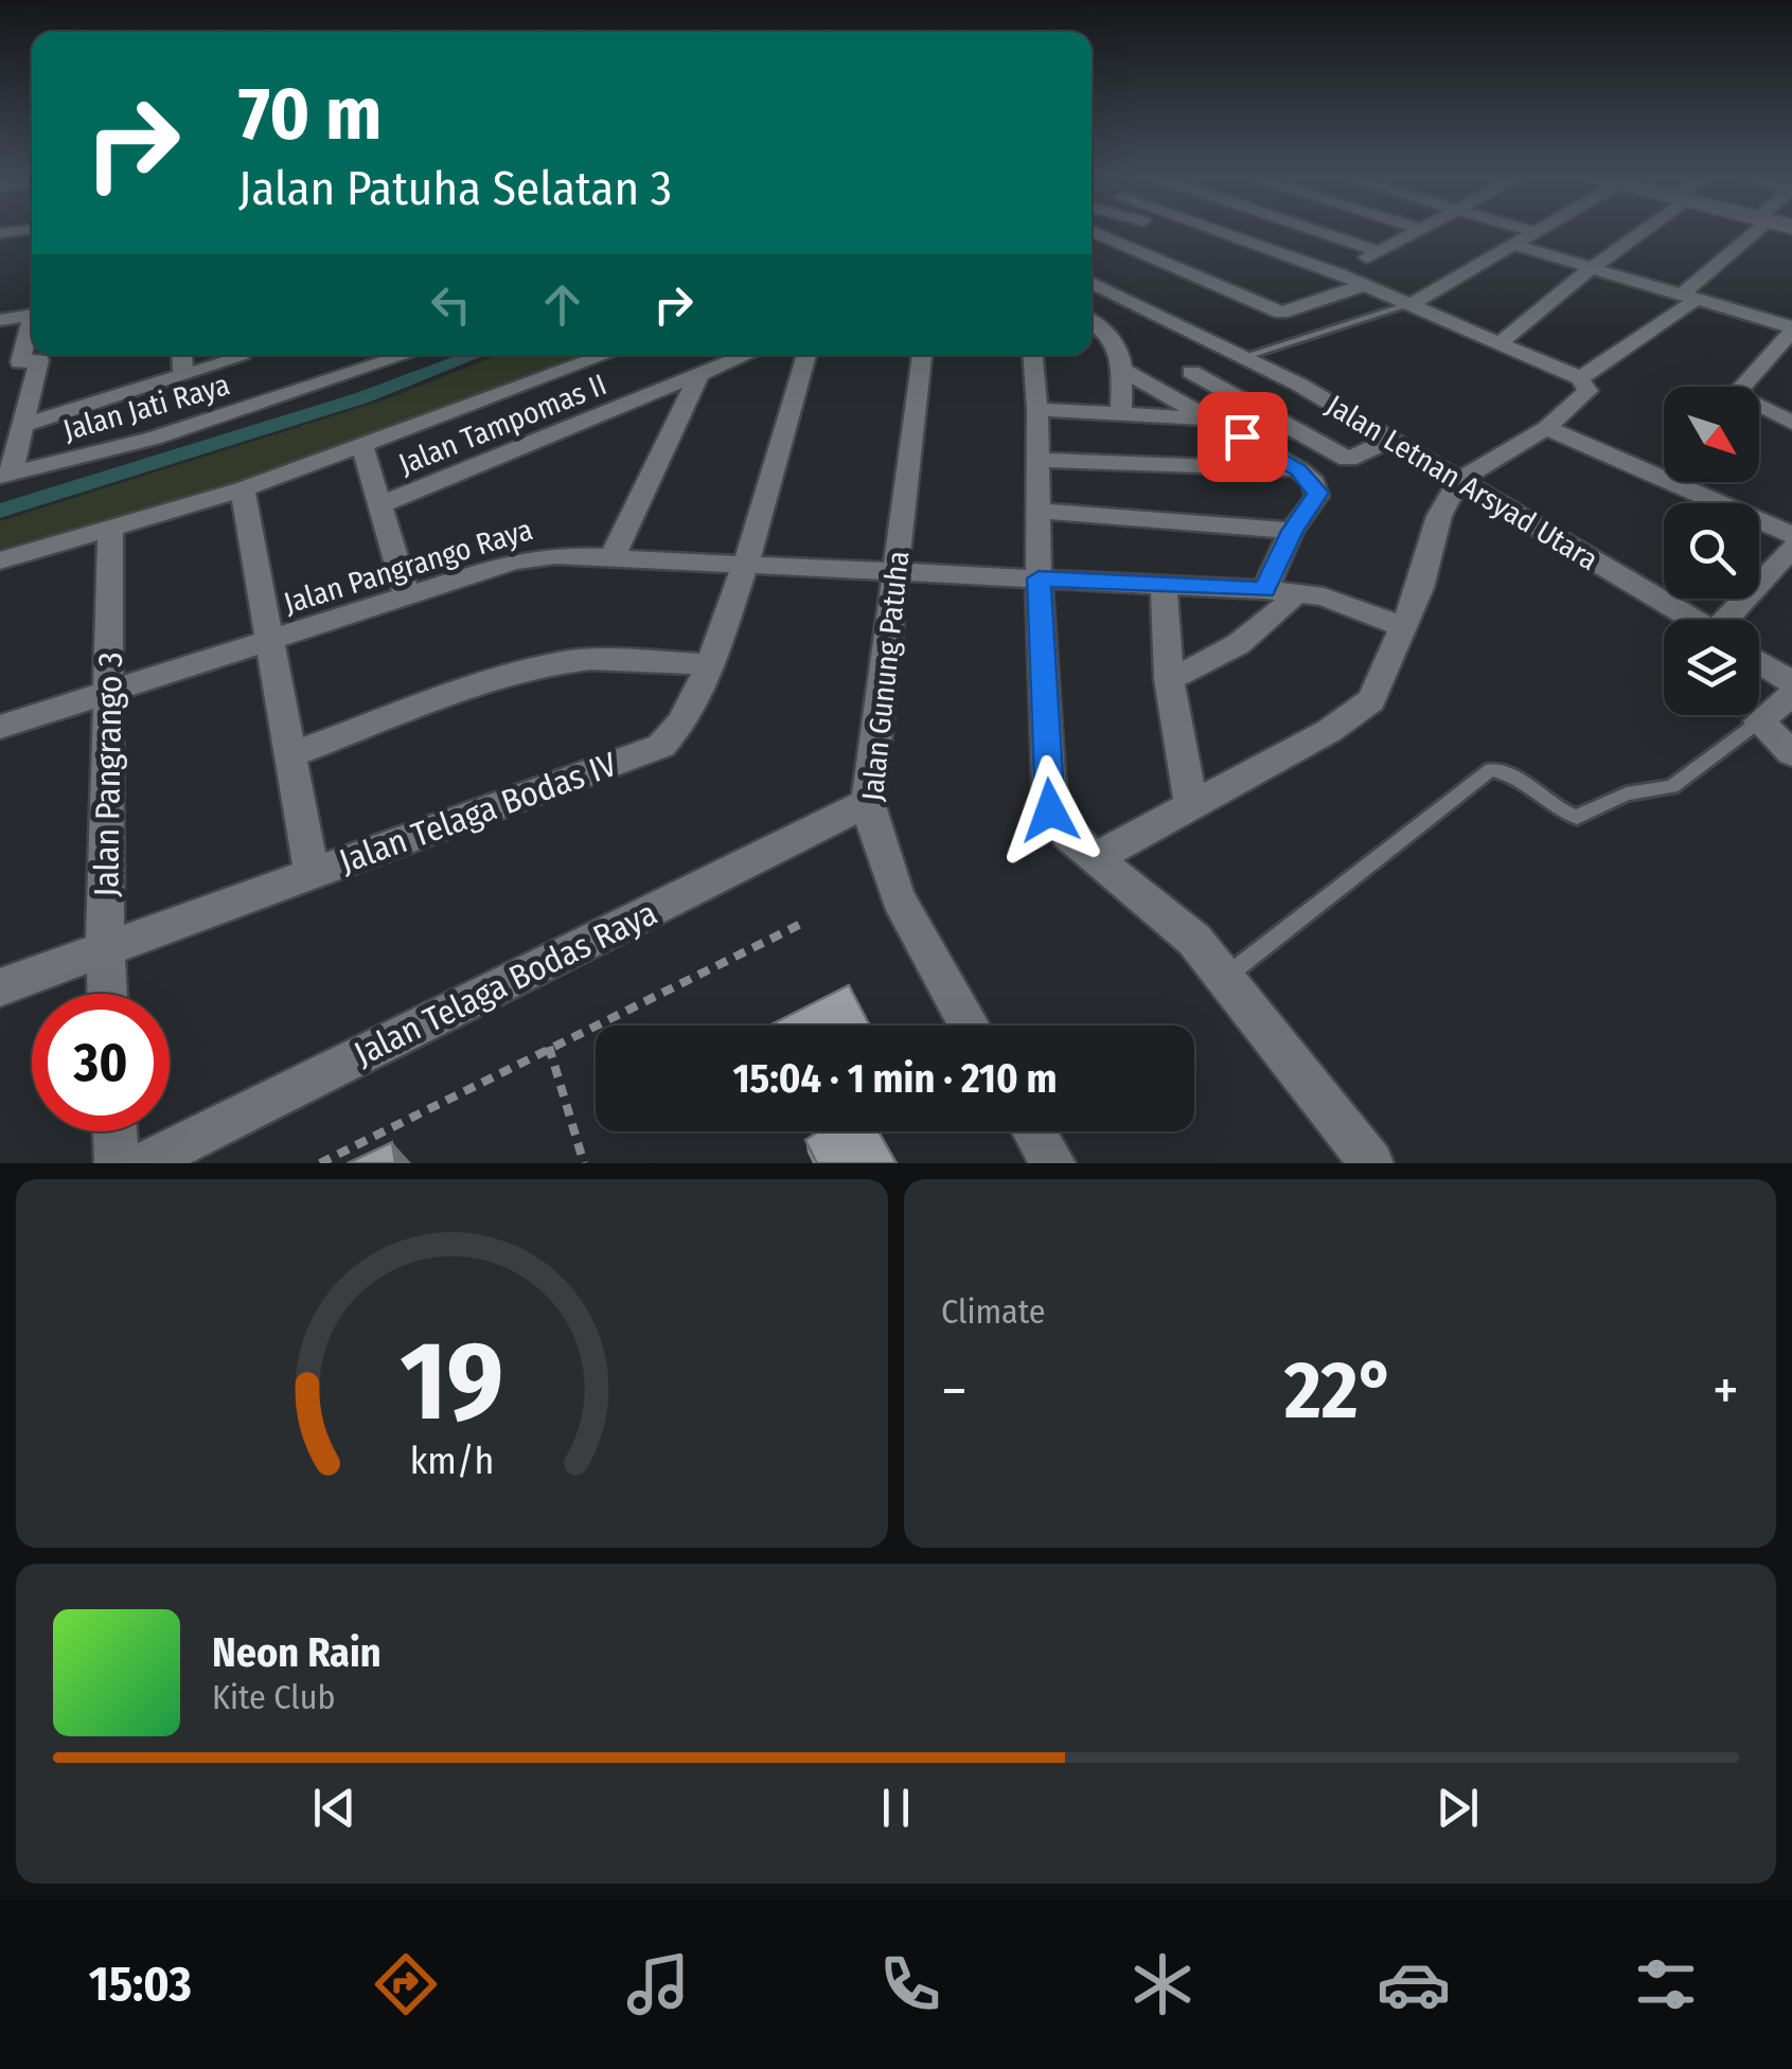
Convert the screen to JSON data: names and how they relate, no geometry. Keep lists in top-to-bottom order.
{
  "streets": {
    "street": [
      "Jalan Jati Raya",
      "Jalan Tampomas II",
      "Jalan Letnan Arsyad Utara",
      "Jalan Pangrango Raya",
      "Jalan Gunung Patuha",
      "Jalan Pangrango 3",
      "Jalan Telaga Bodas IV",
      "Jalan Telaga Bodas Raya"
    ]
  },
  "crossings": [
    ["Jalan Pangrango Raya", "Jalan Gunung Patuha"],
    ["Jalan Pangrango Raya", "Jalan Pangrango 3"],
    ["Jalan Pangrango Raya", "Jalan Telaga Bodas IV"],
    ["Jalan Gunung Patuha", "Jalan Telaga Bodas Raya"],
    ["Jalan Pangrango 3", "Jalan Telaga Bodas IV"]
  ],
  "north": "bottom right",
  "page": {
    "turn": ["70 m", "Jalan Patuha Selatan 3"],
    "limit": "30",
    "trip": "15:04 · 1 min · 210 m",
    "tile": "Climate",
    "heat": ["−", "22°", "+"],
    "song": ["Neon Rain", "Kite Club"],
    "tabs": "15:03",
    "gauge": ["19", "km/h"]
  }
}
